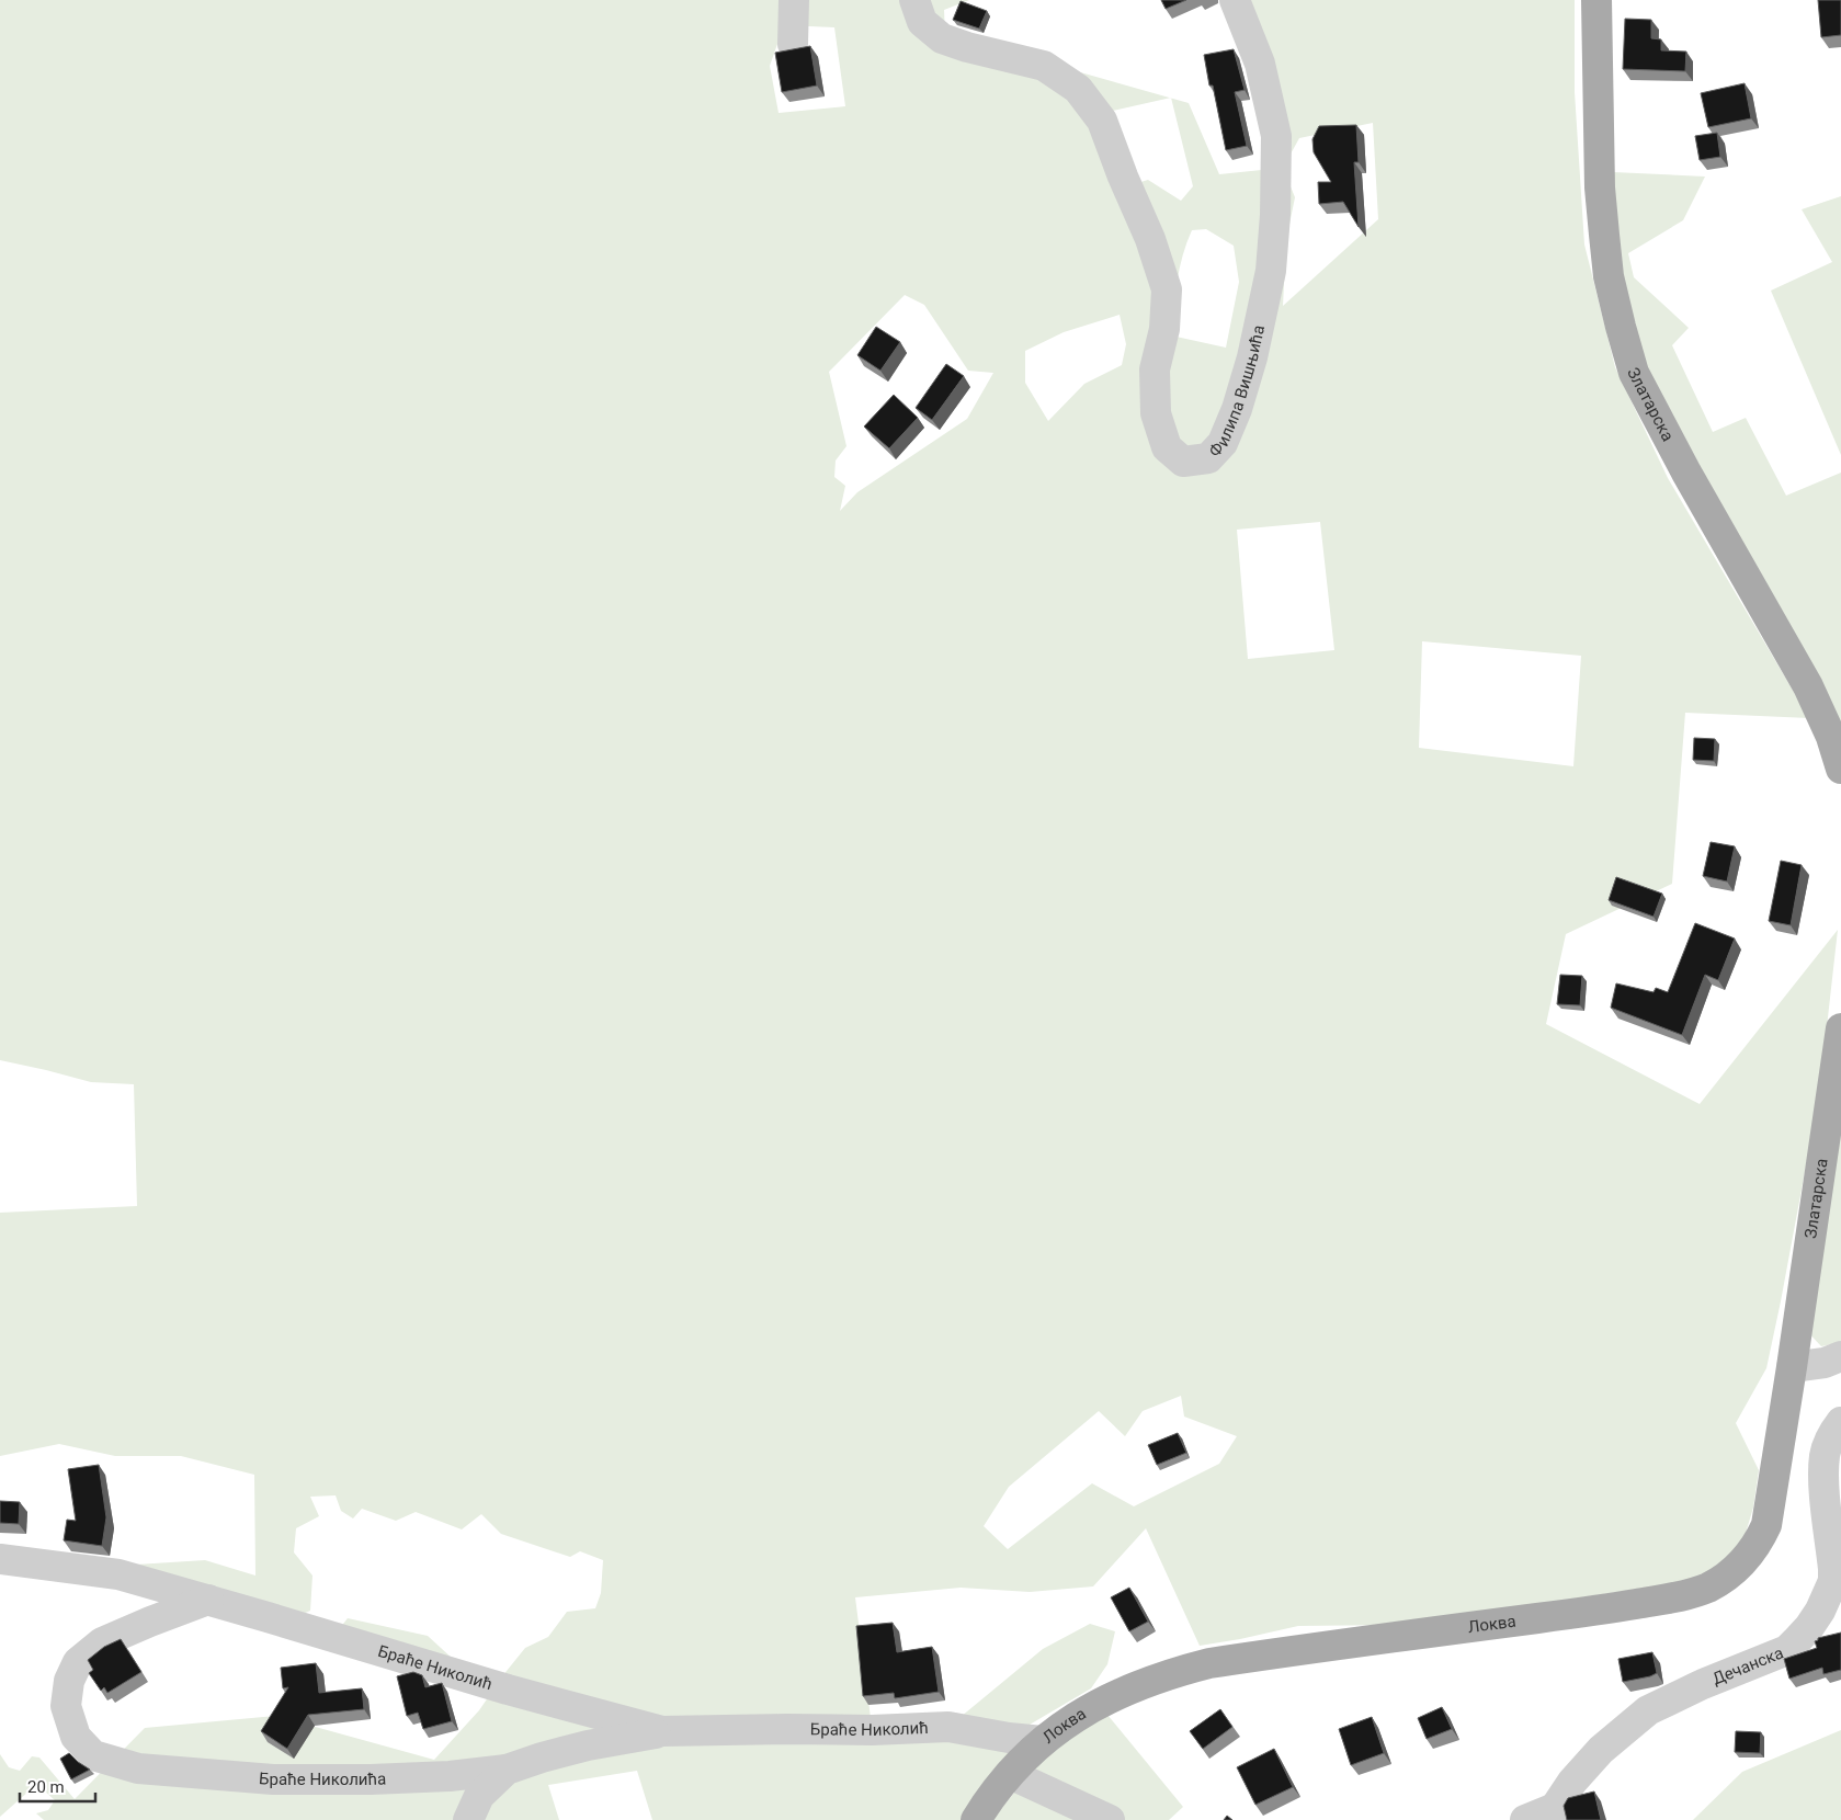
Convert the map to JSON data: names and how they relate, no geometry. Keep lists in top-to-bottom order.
{
  "streets": {
    "main road": ["Златарска", "Локва"],
    "street": [
      "Филипа Вишњића",
      "Дечанска",
      "Браће Николић",
      "Браће Николића"
    ]
  },
  "crossings": [
    ["Златарска", "Локва"],
    ["Локва", "Браће Николић"],
    ["Браће Николић", "Браће Николића"]
  ],
  "scale_bar": "20 m"
}
